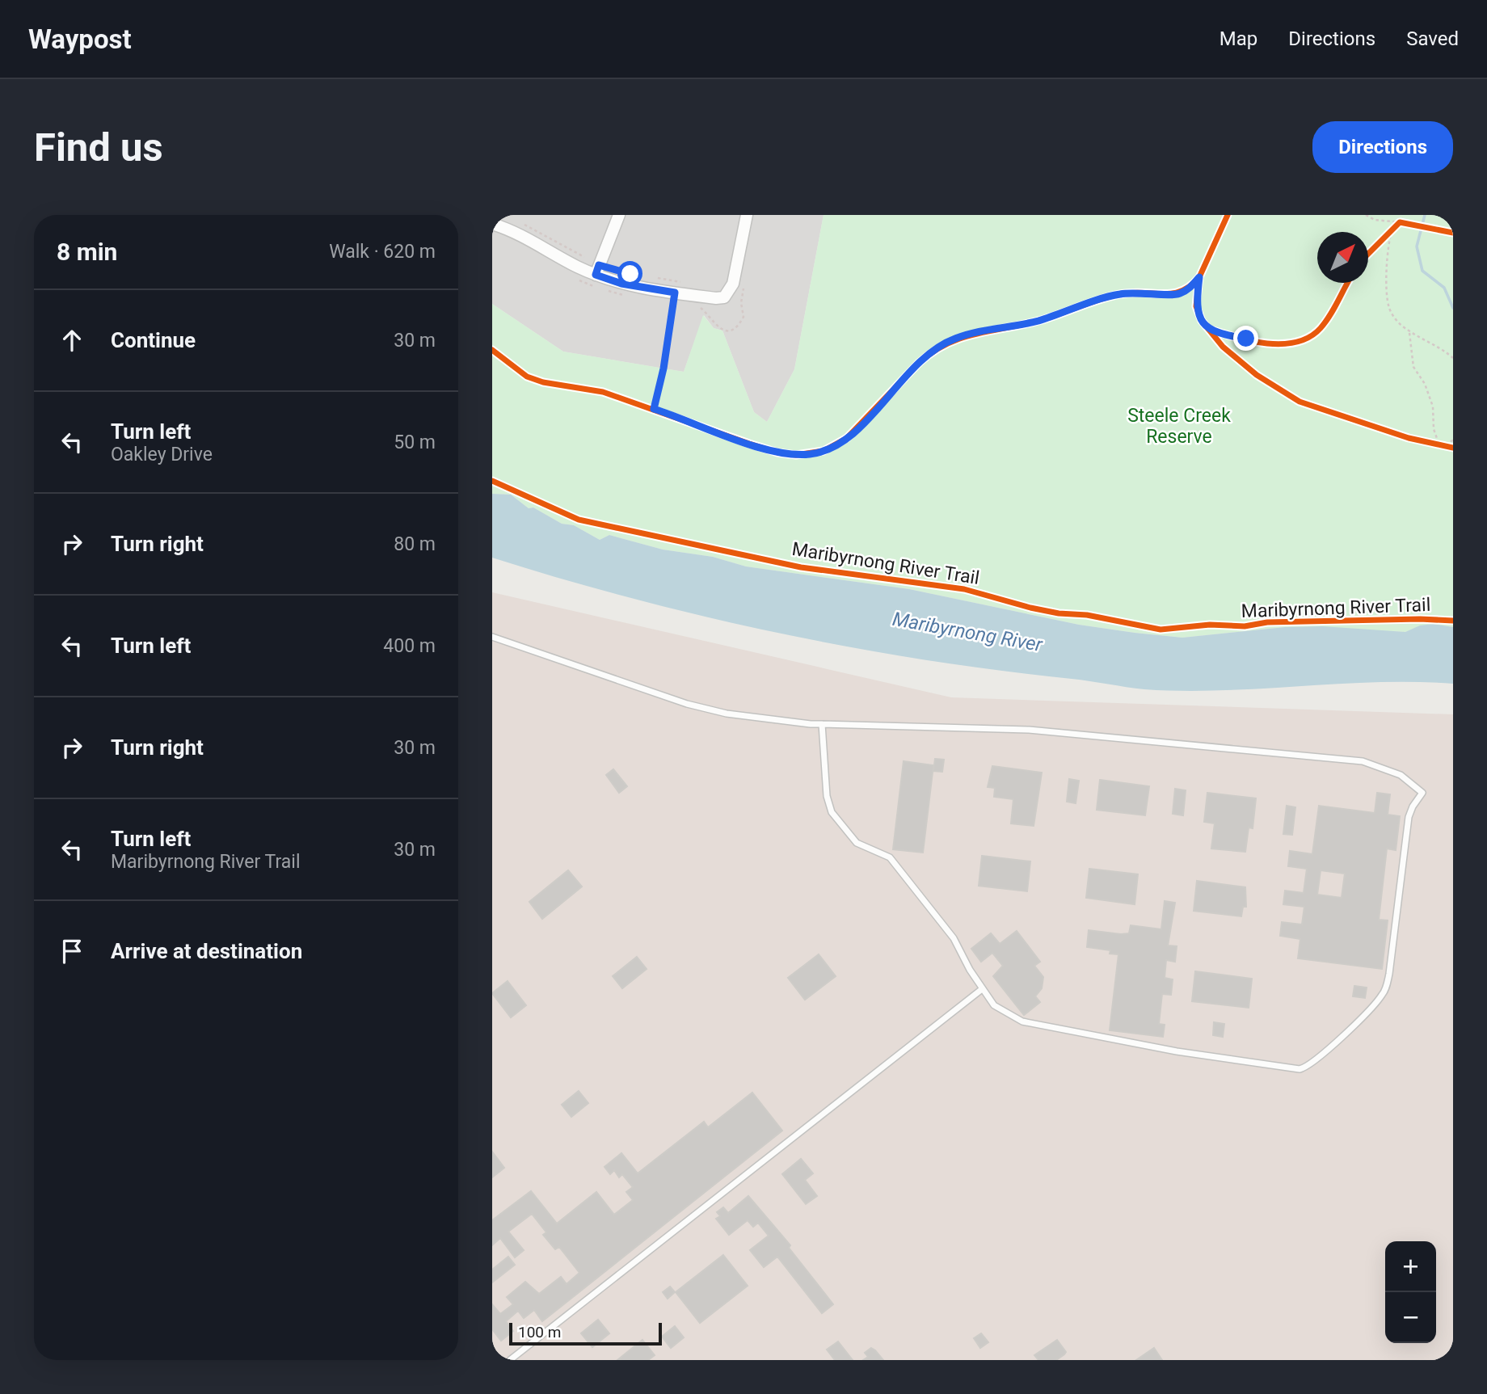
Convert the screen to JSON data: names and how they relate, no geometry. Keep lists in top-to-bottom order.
{
  "streets": {
    "cycle path": ["Maribyrnong River Trail"]
  },
  "water": ["Maribyrnong River"],
  "parks": ["Steele Creek Reserve"],
  "scale_bar": "100 m",
  "north": "top right",
  "page": {
    "header": "Waypost",
    "nav": ["Map", "Directions", "Saved"],
    "buttons": "Directions",
    "title": "Find us",
    "heading": ["8 min", "Walk · 620 m"],
    "list": [
      ["Continue", "30 m"],
      ["Turn left", "Oakley Drive", "50 m"],
      ["Turn right", "80 m"],
      ["Turn left", "400 m"],
      ["Turn right", "30 m"],
      ["Turn left", "Maribyrnong River Trail", "30 m"],
      "Arrive at destination"
    ],
    "map_buttons": ["+", "−"],
    "scale": "100 m"
  }
}
